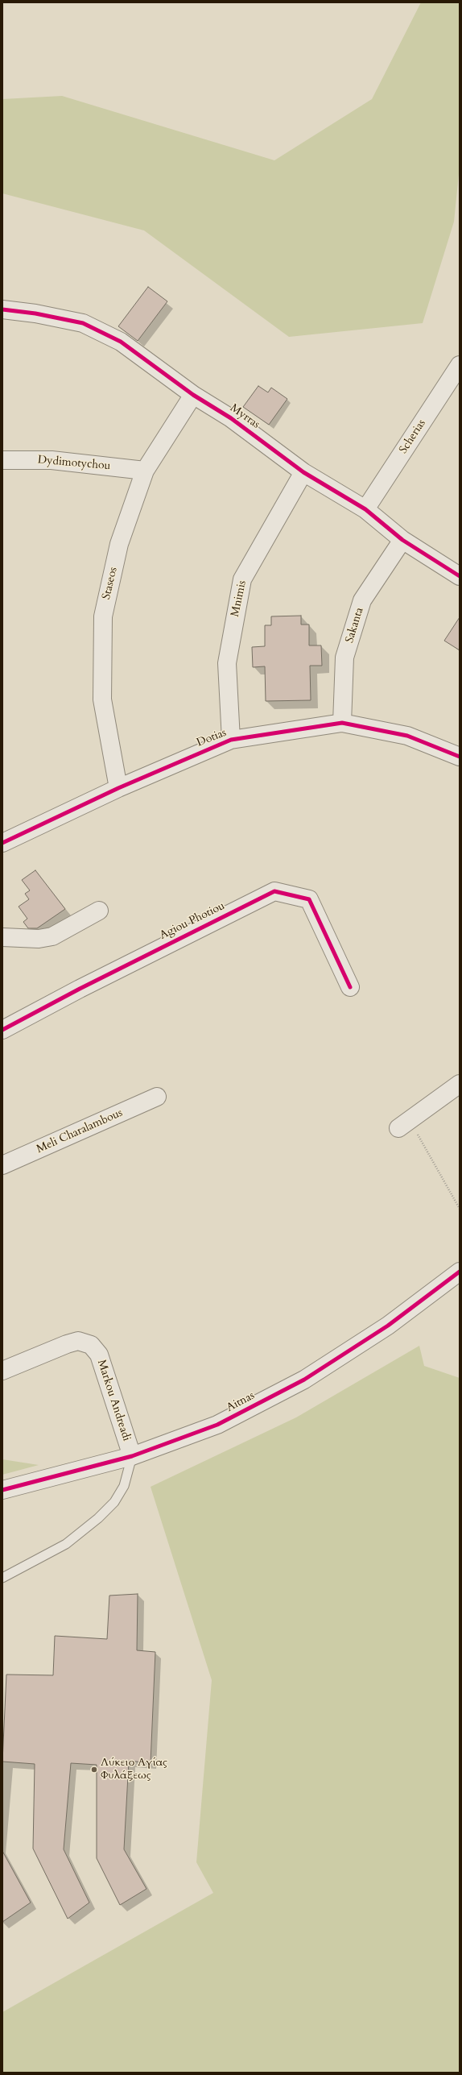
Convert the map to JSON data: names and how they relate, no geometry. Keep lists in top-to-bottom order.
{
  "streets": {
    "street": [
      "Myrras",
      "Scherias",
      "Dydimotychou",
      "Staseos",
      "Mnimis",
      "Sakanta",
      "Dotias",
      "Agiou Photiou",
      "Meli Charalambous",
      "Markou Andreadi",
      "Aitnas"
    ]
  },
  "crossings": [
    ["Myrras", "Scherias"],
    ["Myrras", "Staseos"],
    ["Myrras", "Mnimis"],
    ["Myrras", "Sakanta"],
    ["Dydimotychou", "Staseos"],
    ["Staseos", "Dotias"],
    ["Mnimis", "Dotias"],
    ["Sakanta", "Dotias"],
    ["Markou Andreadi", "Aitnas"]
  ],
  "places": ["Λύκειο Αγίας Φυλάξεως"]
}
